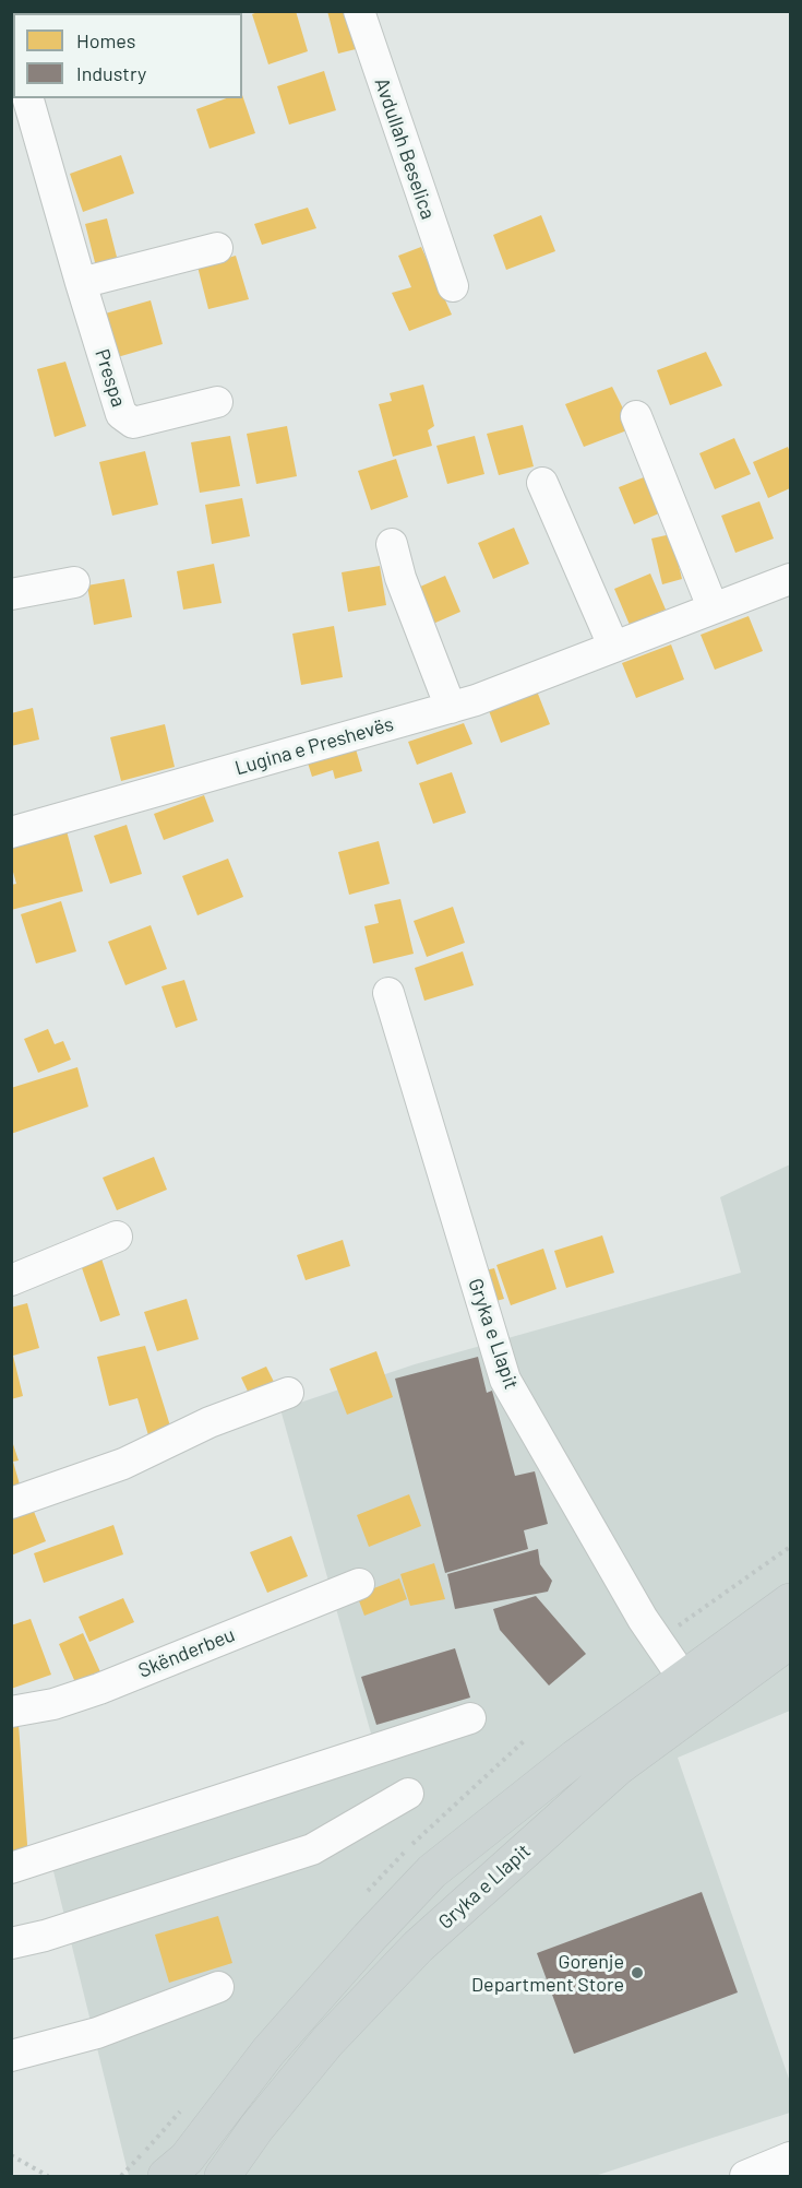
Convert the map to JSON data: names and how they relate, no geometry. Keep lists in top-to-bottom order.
{
  "streets": {
    "main road": ["Gryka e Llapit"],
    "street": [
      "Avdullah Beselica",
      "Prespa",
      "Lugina e Preshevës",
      "Skënderbeu"
    ]
  },
  "places": ["Gorenje Department Store"],
  "legend": ["Homes", "Industry"]
}
